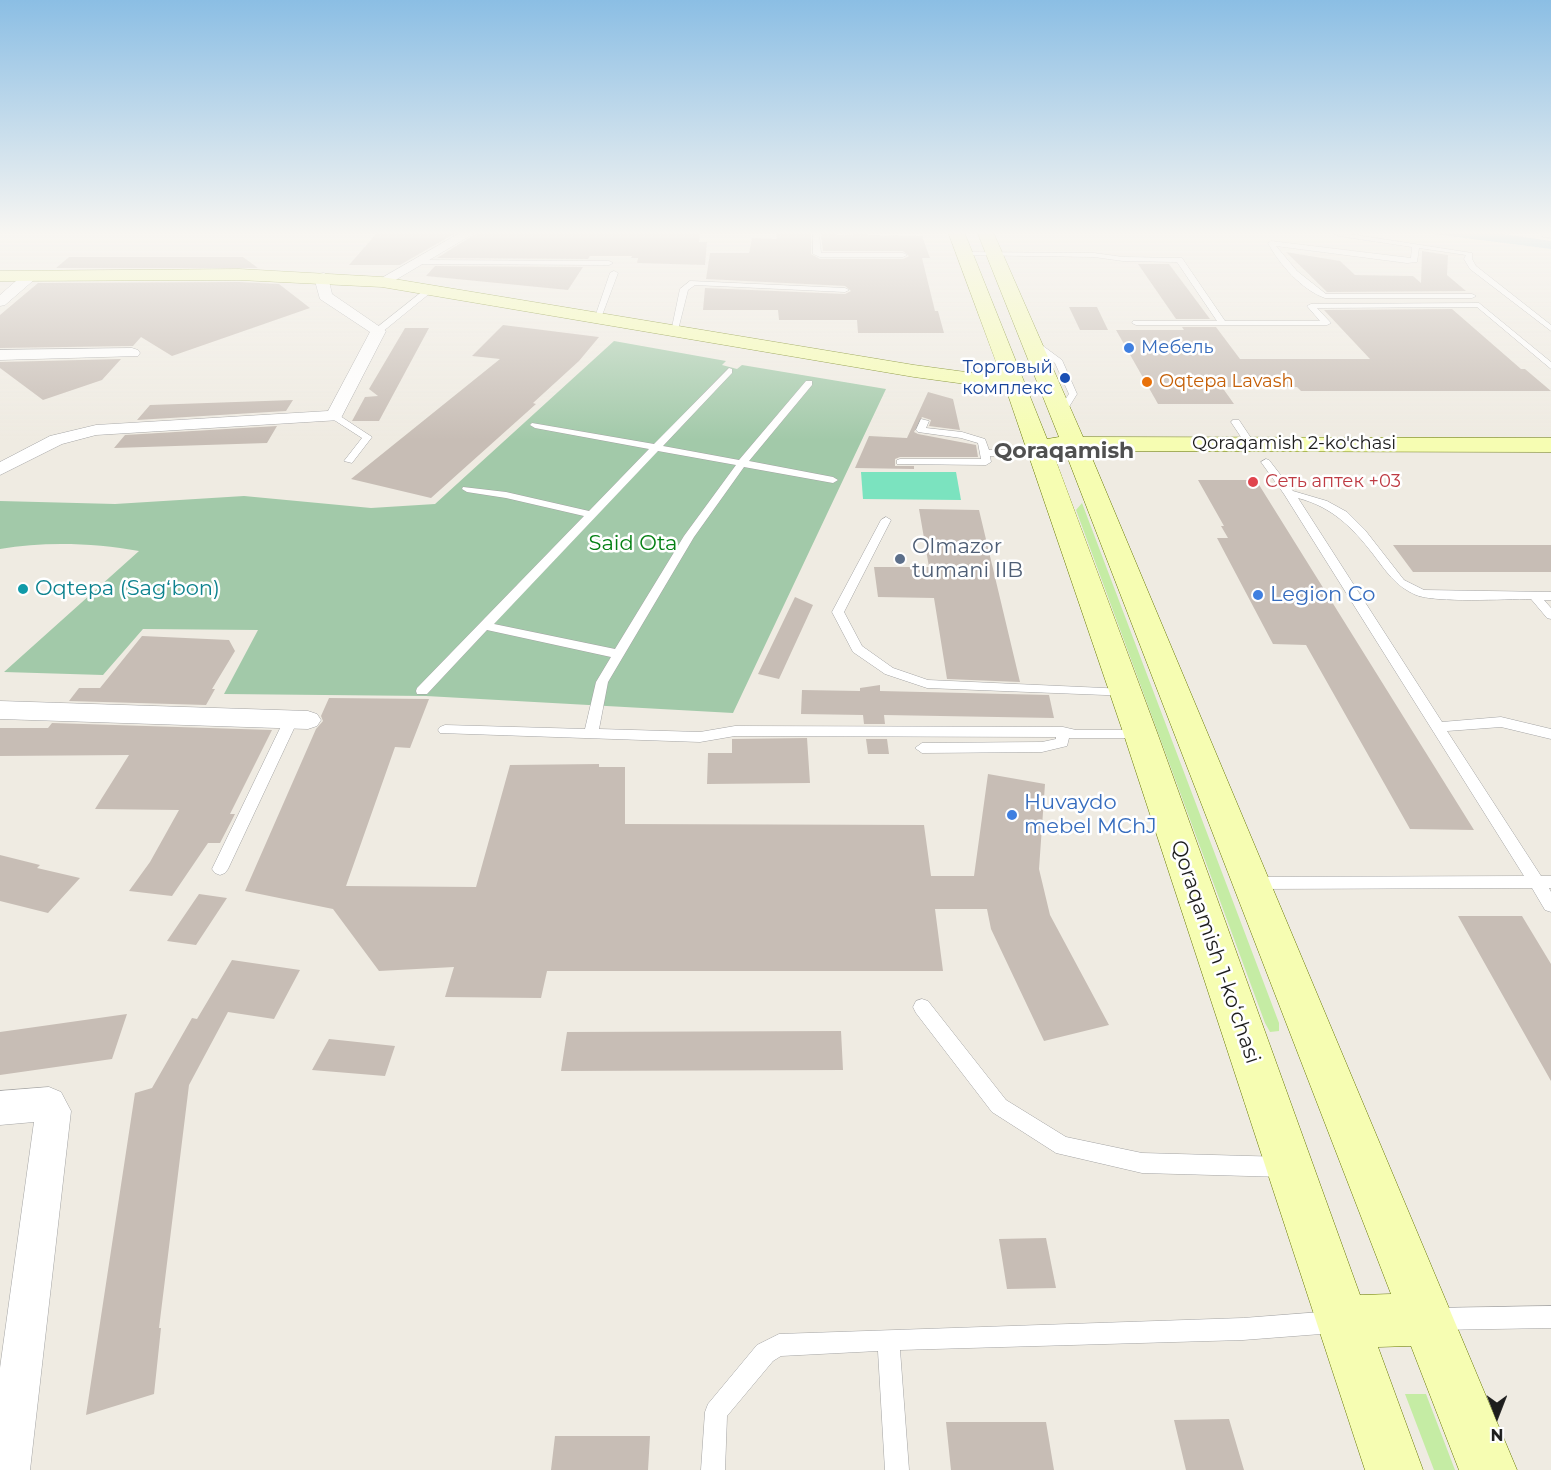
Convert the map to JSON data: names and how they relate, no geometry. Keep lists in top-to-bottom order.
{
  "streets": {
    "main road": ["Qoraqamish 2-ko'chasi", "Qoraqamish 1-koʻchasi"]
  },
  "crossings": [
    ["Qoraqamish 2-ko'chasi", "Qoraqamish 1-koʻchasi"]
  ],
  "districts": ["Qoraqamish"],
  "parks": ["Said Ota"],
  "places": [
    "Мебель",
    "Торговый комплекс",
    "Oqtepa Lavash",
    "Сеть аптек +03",
    "Olmazor tumani IIB",
    "Oqtepa (Sagʻbon)",
    "Legion Co",
    "Huvaydo mebel MChJ"
  ],
  "north": "bottom"
}
